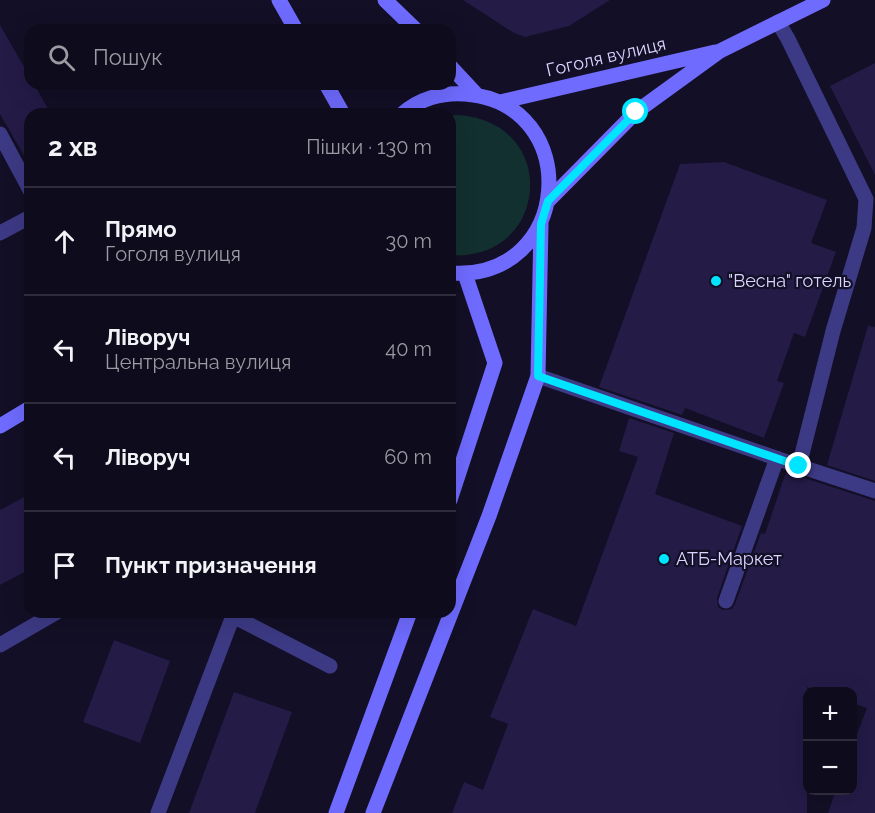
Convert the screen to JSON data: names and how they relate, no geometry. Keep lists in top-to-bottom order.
{
  "streets": {
    "street": ["Гоголя вулиця"]
  },
  "places": ["\"Весна\" готель", "АТБ-Маркет"],
  "page": {
    "search": "Пошук",
    "heading": ["2 хв", "Пішки · 130 m"],
    "list": [
      ["Прямо", "Гоголя вулиця", "30 m"],
      ["Ліворуч", "Центральна вулиця", "40 m"],
      ["Ліворуч", "60 m"],
      "Пункт призначення"
    ],
    "map_buttons": ["+", "−"]
  }
}
